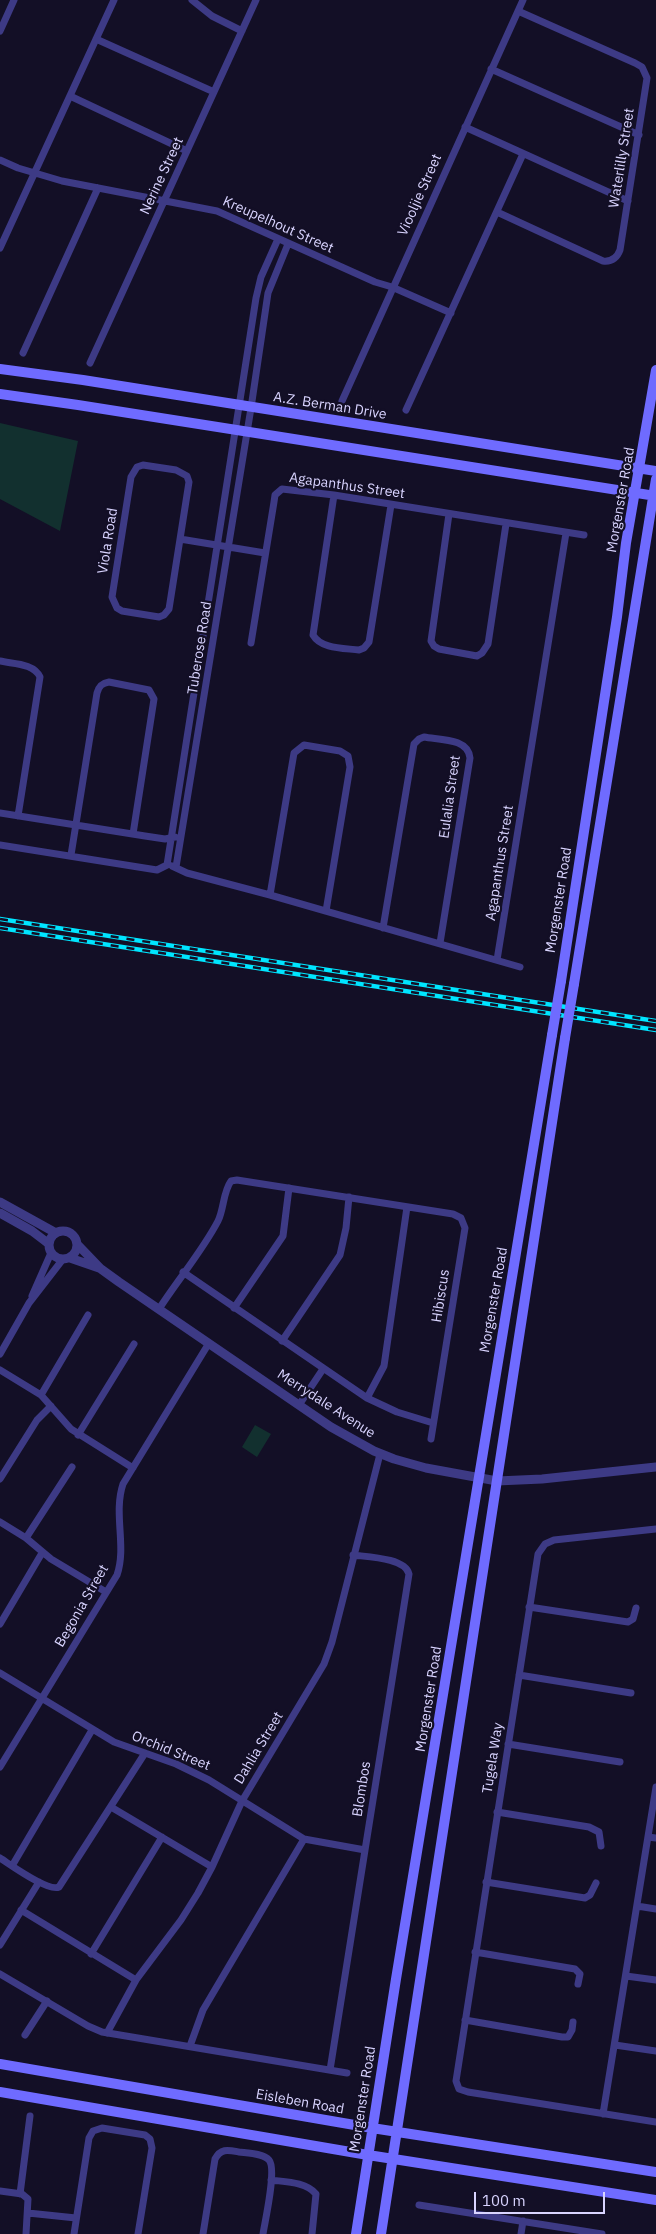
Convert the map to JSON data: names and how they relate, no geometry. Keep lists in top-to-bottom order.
{
  "streets": {
    "main road": ["A.Z. Berman Drive", "Morgenster Road", "Eisleben Road"],
    "street": [
      "Waterlilly Street",
      "Nerine Street",
      "Viooljie Street",
      "Kreupelhout Street",
      "Agapanthus Street",
      "Viola Road",
      "Tuberose Road",
      "Eulalia Street",
      "Hibiscus",
      "Merrydale Avenue",
      "Begonia Street",
      "Dahlia Street",
      "Orchid Street",
      "Tugela Way",
      "Blombos"
    ]
  },
  "crossings": [
    ["Waterlilly Street", "Viooljie Street"],
    ["Nerine Street", "Kreupelhout Street"],
    ["Viooljie Street", "Kreupelhout Street"],
    ["Kreupelhout Street", "Tuberose Road"],
    ["A.Z. Berman Drive", "Morgenster Road"],
    ["A.Z. Berman Drive", "Tuberose Road"],
    ["Morgenster Road", "Merrydale Avenue"],
    ["Morgenster Road", "Eisleben Road"],
    ["Hibiscus", "Merrydale Avenue"],
    ["Merrydale Avenue", "Begonia Street"],
    ["Merrydale Avenue", "Dahlia Street"],
    ["Begonia Street", "Orchid Street"],
    ["Dahlia Street", "Orchid Street"],
    ["Dahlia Street", "Blombos"],
    ["Orchid Street", "Blombos"]
  ],
  "scale_bar": "100 m"
}
